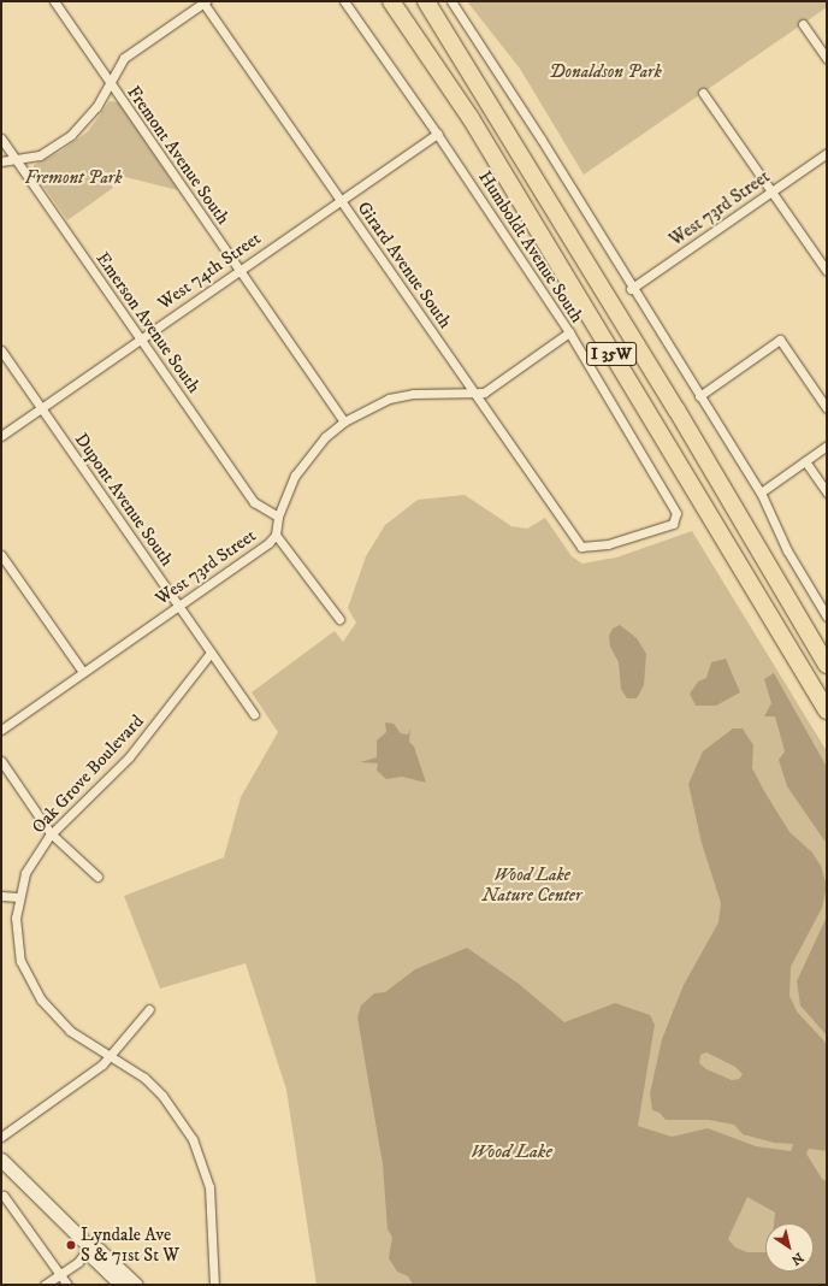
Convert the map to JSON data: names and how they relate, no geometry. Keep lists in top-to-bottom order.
{
  "streets": {
    "highway": ["I 35W"],
    "street": [
      "Fremont Avenue South",
      "West 73rd Street",
      "Humboldt Avenue South",
      "Girard Avenue South",
      "West 74th Street",
      "Emerson Avenue South",
      "Dupont Avenue South",
      "Oak Grove Boulevard"
    ]
  },
  "crossings": [
    ["Fremont Avenue South", "West 73rd Street"],
    ["Fremont Avenue South", "West 74th Street"],
    ["West 73rd Street", "Humboldt Avenue South"],
    ["West 73rd Street", "Girard Avenue South"],
    ["West 73rd Street", "Emerson Avenue South"],
    ["West 73rd Street", "Dupont Avenue South"],
    ["Humboldt Avenue South", "Girard Avenue South"],
    ["Humboldt Avenue South", "West 74th Street"],
    ["Girard Avenue South", "West 74th Street"],
    ["West 74th Street", "Emerson Avenue South"],
    ["West 74th Street", "Dupont Avenue South"],
    ["Dupont Avenue South", "Oak Grove Boulevard"]
  ],
  "water": ["Wood Lake"],
  "parks": ["Donaldson Park", "Fremont Park", "Wood Lake Nature Center"],
  "places": ["Lyndale Ave S & 71st St W"],
  "north": "bottom right"
}
